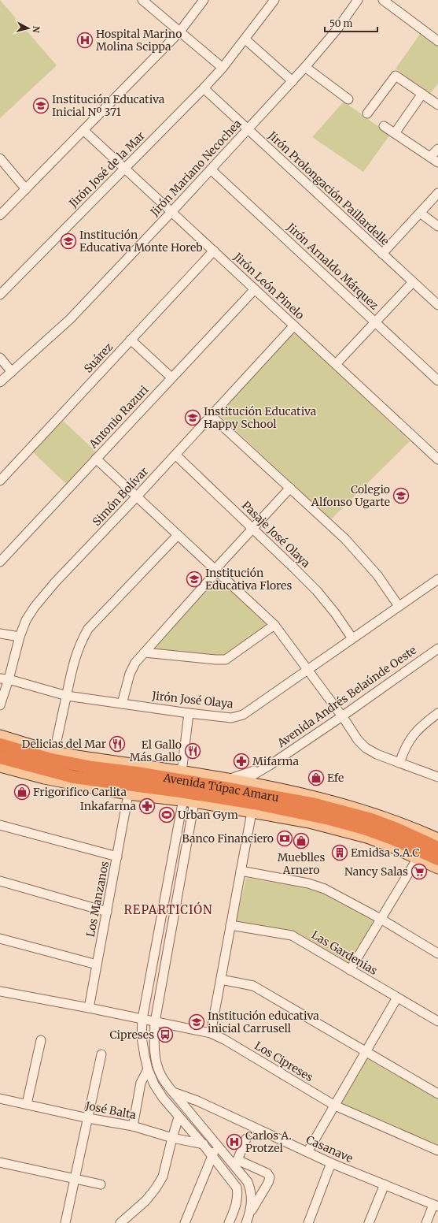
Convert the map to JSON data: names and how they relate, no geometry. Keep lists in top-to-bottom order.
{
  "streets": {
    "highway": ["Avenida Túpac Amaru"],
    "street": [
      "Jirón Mariano Necochea",
      "Jirón José de la Mar",
      "Jirón Prolongación Paillardelle",
      "Jirón Arnaldo Márquez",
      "Jirón León Pinelo",
      "Suárez",
      "Antonio Razuri",
      "Simón Bolívar",
      "Pasaje José Olaya",
      "Avenida Andrés Belaúnde Oeste",
      "Jirón José Olaya",
      "Los Manzanos",
      "Las Gardenias",
      "Los Cipreses",
      "José Balta",
      "Casanave"
    ]
  },
  "crossings": [
    ["Jirón Mariano Necochea", "Jirón Prolongación Paillardelle"],
    ["Jirón Mariano Necochea", "Jirón Arnaldo Márquez"],
    ["Jirón Mariano Necochea", "Jirón León Pinelo"],
    ["Jirón José de la Mar", "Jirón Prolongación Paillardelle"],
    ["Jirón José de la Mar", "Jirón León Pinelo"],
    ["Jirón León Pinelo", "Suárez"],
    ["Jirón León Pinelo", "Antonio Razuri"],
    ["Jirón León Pinelo", "Simón Bolívar"],
    ["Simón Bolívar", "Pasaje José Olaya"],
    ["Simón Bolívar", "Jirón José Olaya"],
    ["Pasaje José Olaya", "Jirón José Olaya"],
    ["Avenida Andrés Belaúnde Oeste", "Avenida Túpac Amaru"],
    ["Avenida Túpac Amaru", "Los Manzanos"],
    ["Los Manzanos", "Los Cipreses"]
  ],
  "districts": ["REPARTICIÓN"],
  "places": {
    "hospital": ["Hospital Marino Molina Scippa", "Carlos A. Protzel"],
    "school or university": [
      "Institución Educativa Inicial Nº 371",
      "Institución Educativa Monte Horeb",
      "Institución Educativa Happy School",
      "Colegio Alfonso Ugarte",
      "Institución Educativa Flores",
      "Institución educativa inicial Carrusell"
    ],
    "restaurant": ["Delicias del Mar", "El Gallo Más Gallo"],
    "pharmacy": ["Mifarma", "Inkafarma"],
    "shop": ["Efe", "Frigorifico Carlita", "Mueblles Arnero"],
    "sports": ["Urban Gym"],
    "bank": ["Banco Financiero"],
    "building": ["Emidsa S.A.C"],
    "supermarket": ["Nancy Salas"],
    "bus stop": ["Cipreses"]
  },
  "scale_bar": "50 m",
  "north": "right"
}
